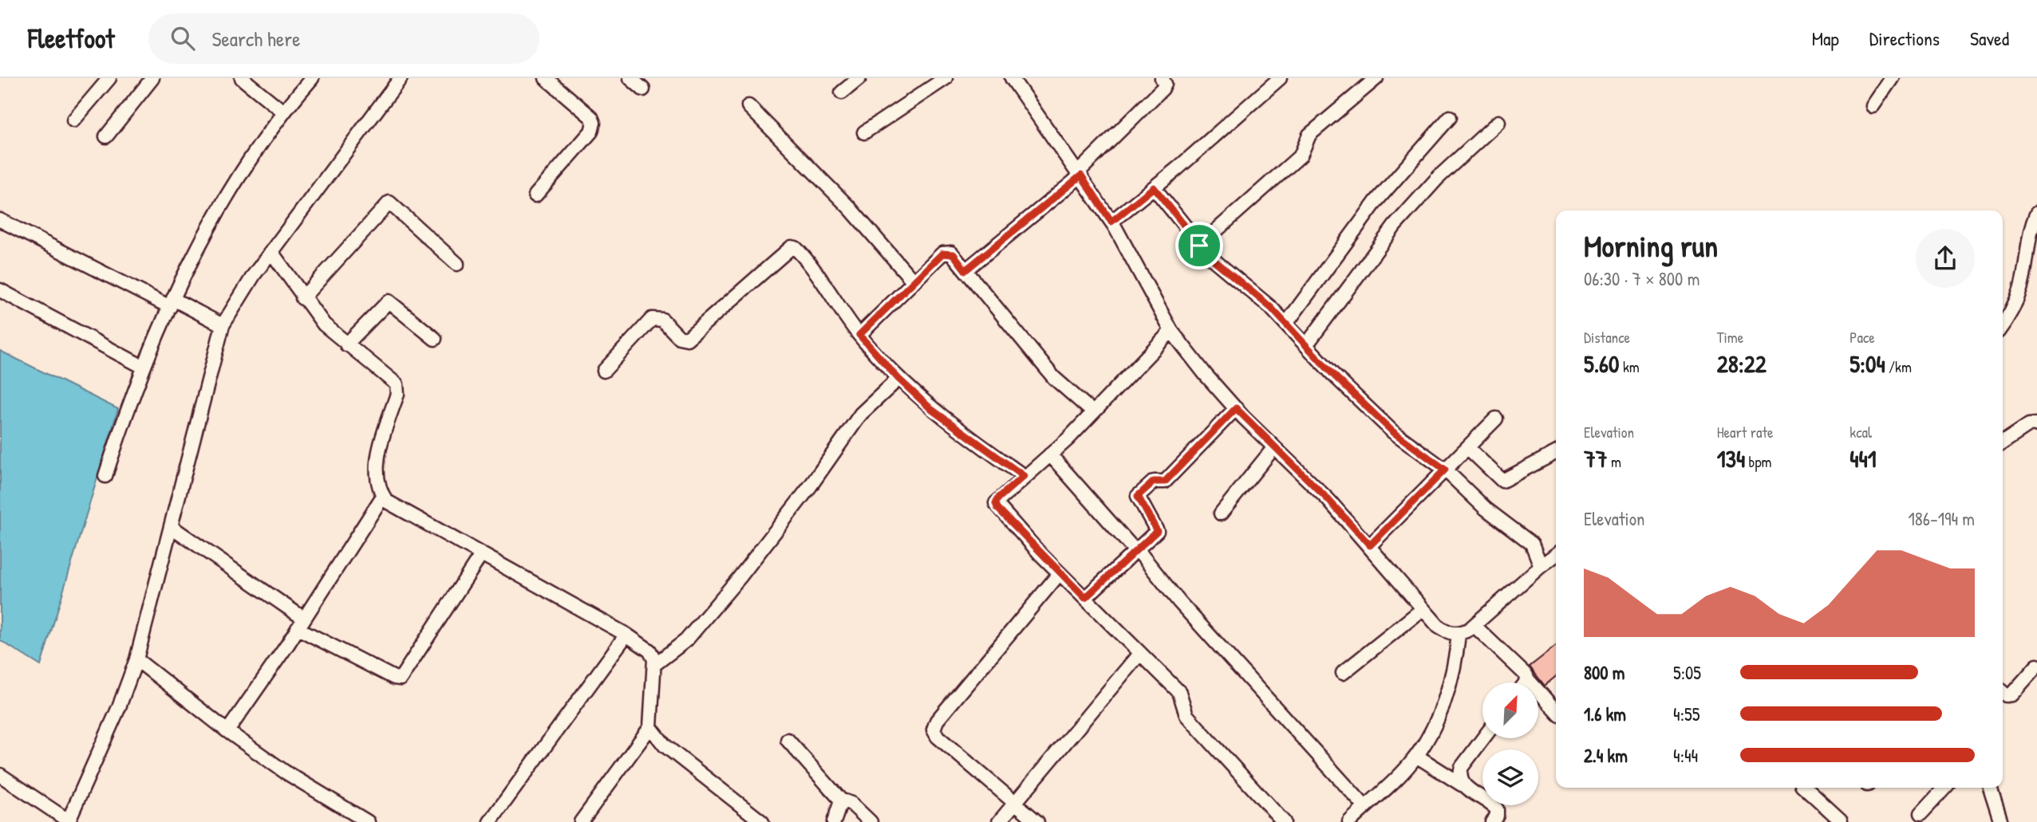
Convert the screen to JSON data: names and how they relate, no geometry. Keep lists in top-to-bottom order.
{
  "north": "top right",
  "page": {
    "header": "Fleetfoot",
    "search": "Search here",
    "nav": ["Map", "Directions", "Saved"],
    "heading": ["Morning run", "06:30 · 7 × 800 m"],
    "stats": [
      ["Distance", "5.60 km"],
      ["Time", "28:22"],
      ["Pace", "5:04 /km"],
      ["Elevation", "77 m"],
      ["Heart rate", "134 bpm"],
      ["kcal", "441"]
    ],
    "chart": ["Elevation", "186–194 m"],
    "list": [
      {
        "name": "800 m",
        "note": "5:05"
      },
      {
        "name": "1.6 km",
        "note": "4:55"
      },
      {
        "name": "2.4 km",
        "note": "4:44"
      }
    ]
  }
}
